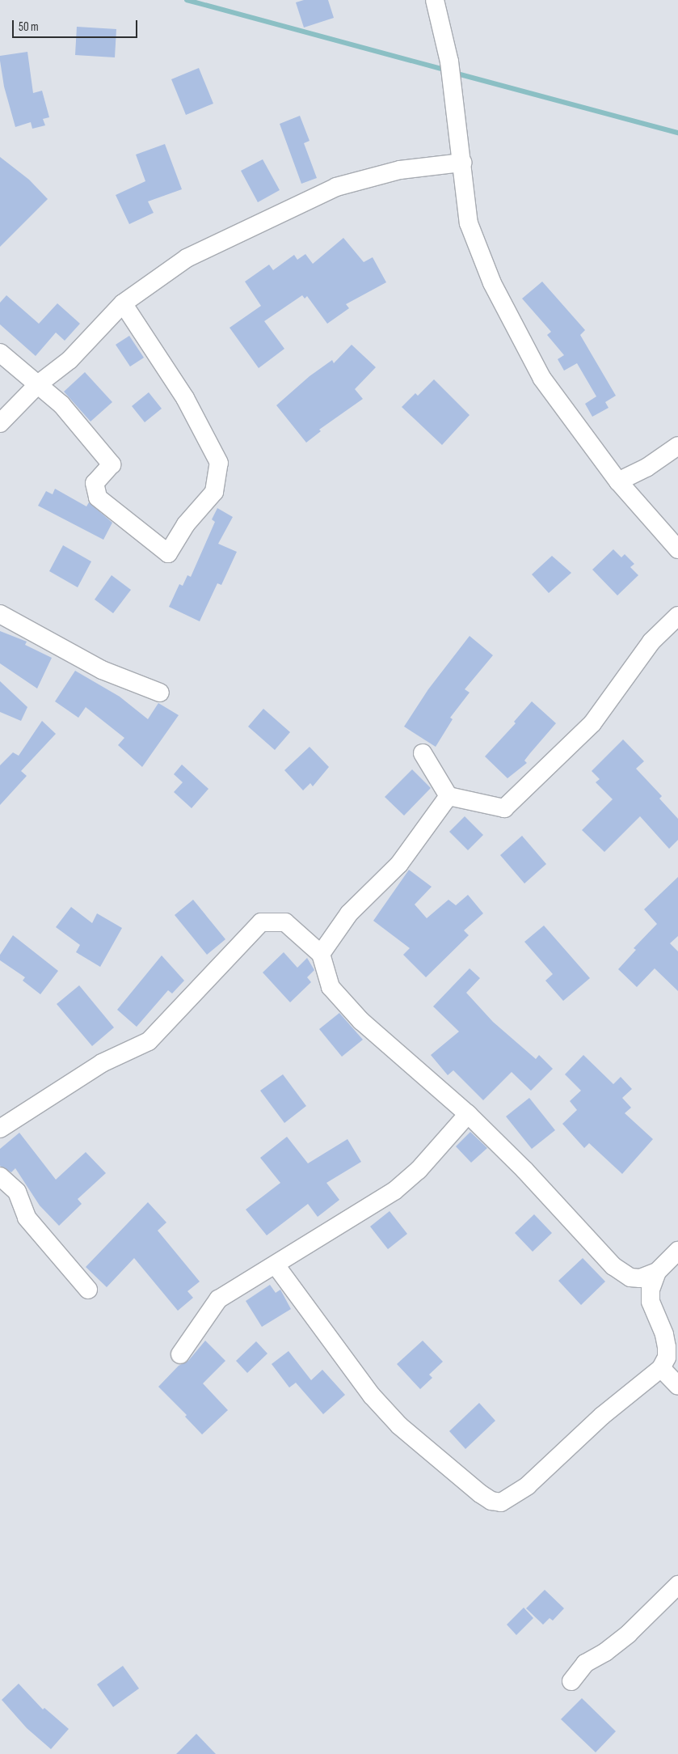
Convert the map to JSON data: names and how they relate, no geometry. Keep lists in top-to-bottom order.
{
  "scale_bar": "50 m"
}
